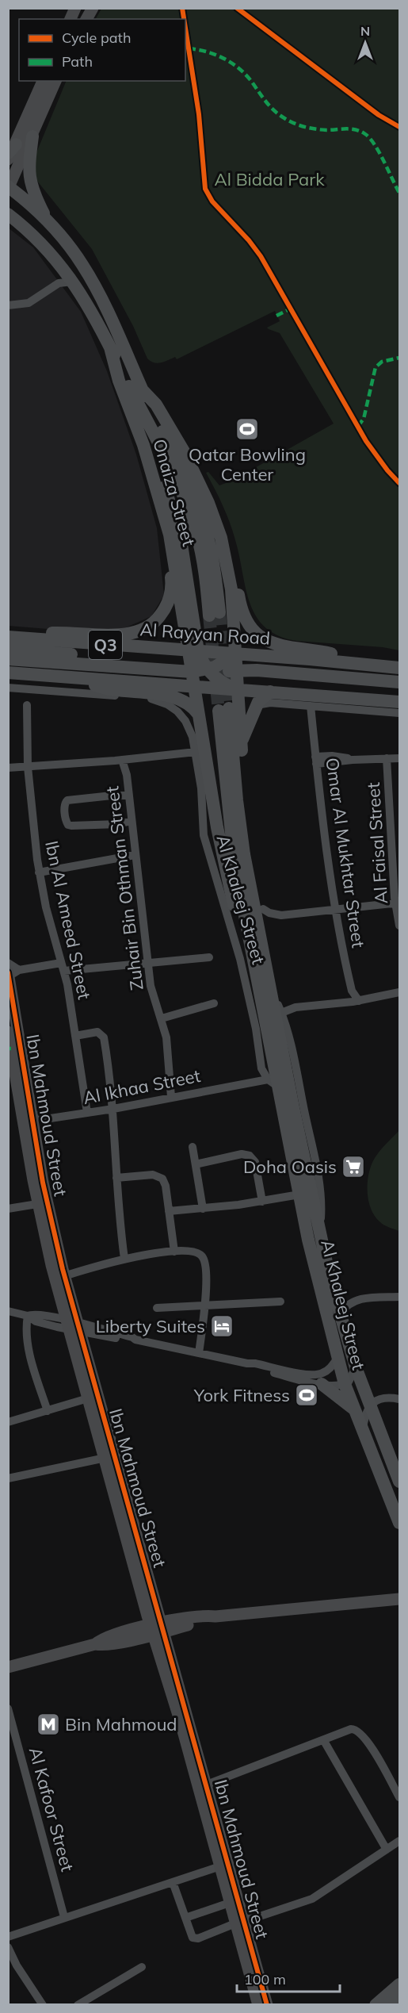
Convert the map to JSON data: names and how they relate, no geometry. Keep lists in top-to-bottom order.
{
  "streets": {
    "main road": [
      "Onaiza Street",
      "Al Rayyan Road",
      "Q3",
      "Al Khaleej Street"
    ],
    "street": [
      "Al Faisal Street",
      "Omar Al Mukhtar Street",
      "Zuhair Bin Othman Street",
      "Ibn Al Ameed Street",
      "Al Ikhaa Street",
      "Ibn Mahmoud Street",
      "Al Kafoor Street"
    ]
  },
  "crossings": [
    ["Onaiza Street", "Al Rayyan Road"],
    ["Onaiza Street", "Al Khaleej Street"],
    ["Al Rayyan Road", "Al Khaleej Street"],
    ["Q3", "Al Khaleej Street"],
    ["Zuhair Bin Othman Street", "Al Ikhaa Street"],
    ["Al Khaleej Street", "Al Ikhaa Street"],
    ["Ibn Al Ameed Street", "Al Ikhaa Street"]
  ],
  "parks": ["Al Bidda Park"],
  "places": {
    "sports": ["Qatar Bowling Center", "York Fitness"],
    "supermarket": ["Doha Oasis"],
    "hotel": ["Liberty Suites"],
    "metro station": ["Bin Mahmoud"]
  },
  "legend": ["Cycle path", "Path"],
  "scale_bar": "100 m",
  "north": "top"
}
